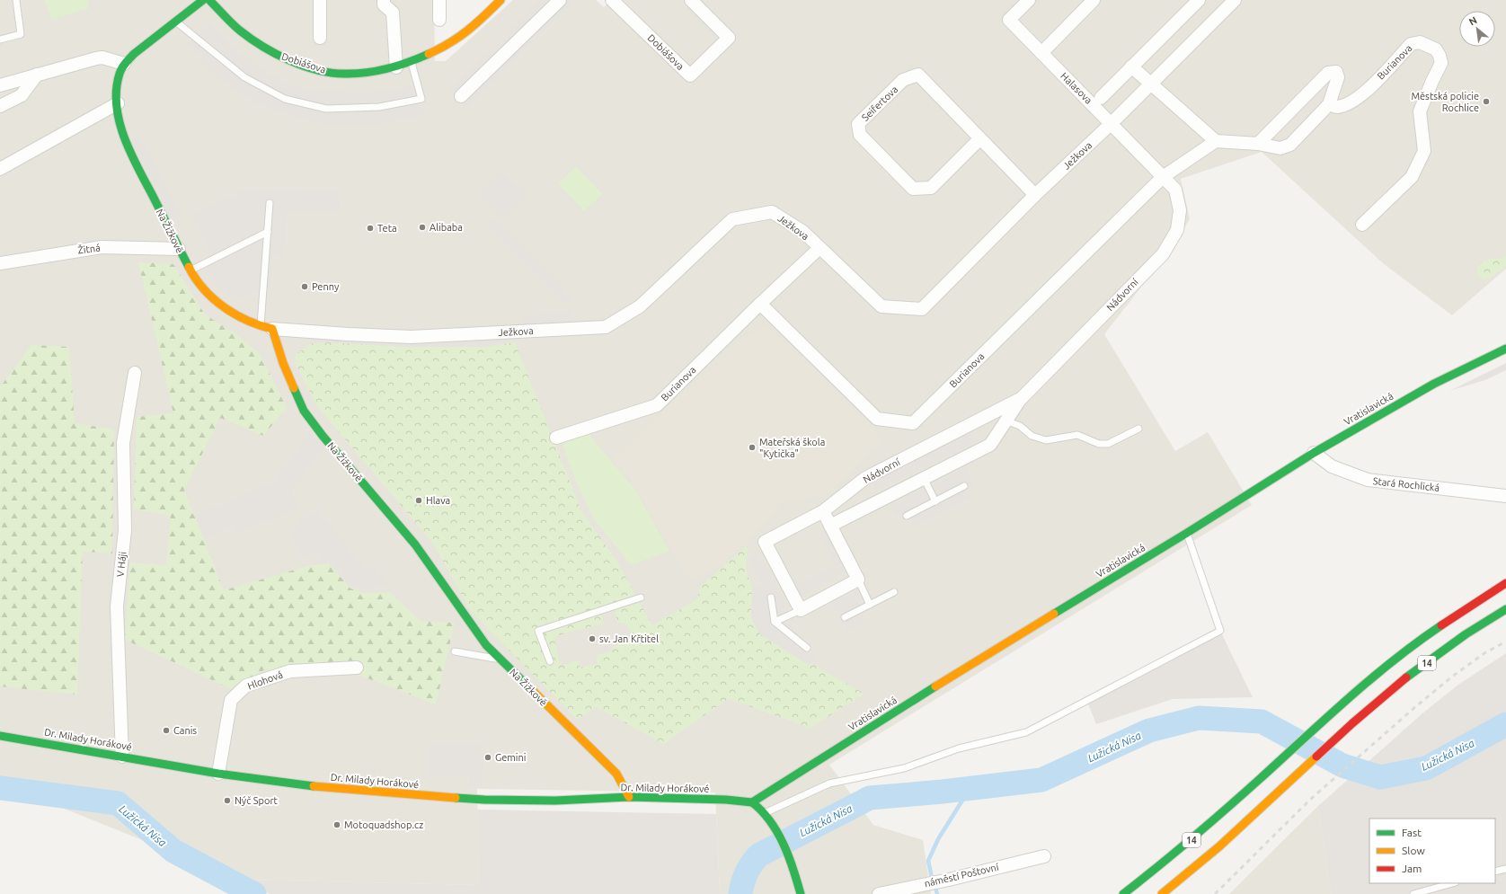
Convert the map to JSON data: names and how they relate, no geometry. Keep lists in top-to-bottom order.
{
  "streets": {
    "main road": [
      "Dobiášova",
      "Na Žižkově",
      "Vratislavická",
      "14",
      "Dr. Milady Horákové"
    ],
    "street": [
      "Burianova",
      "Halasova",
      "Seifertova",
      "Ježkova",
      "Žitná",
      "Nádvorní",
      "Stará Rochlická",
      "V Háji",
      "Hlohová",
      "náměstí Poštovní"
    ]
  },
  "crossings": [
    ["Burianova", "Ježkova"],
    ["Burianova", "Nádvorní"],
    ["Halasova", "Ježkova"],
    ["Seifertova", "Ježkova"],
    ["Ježkova", "Na Žižkově"],
    ["Na Žižkově", "Žitná"],
    ["Na Žižkově", "Dr. Milady Horákové"],
    ["Vratislavická", "Stará Rochlická"],
    ["Vratislavická", "Dr. Milady Horákové"],
    ["V Háji", "Dr. Milady Horákové"],
    ["Hlohová", "Dr. Milady Horákové"]
  ],
  "water": ["Lužická Nisa"],
  "places": [
    "Městská policie Rochlice",
    "Alibaba",
    "Teta",
    "Penny",
    "Mateřská škola \"Kytička\"",
    "Hlava",
    "sv. Jan Křtitel",
    "Canis",
    "Gemini",
    "Nýč Sport",
    "Motoquadshop.cz"
  ],
  "legend": ["Fast", "Slow", "Jam"],
  "north": "top left"
}
